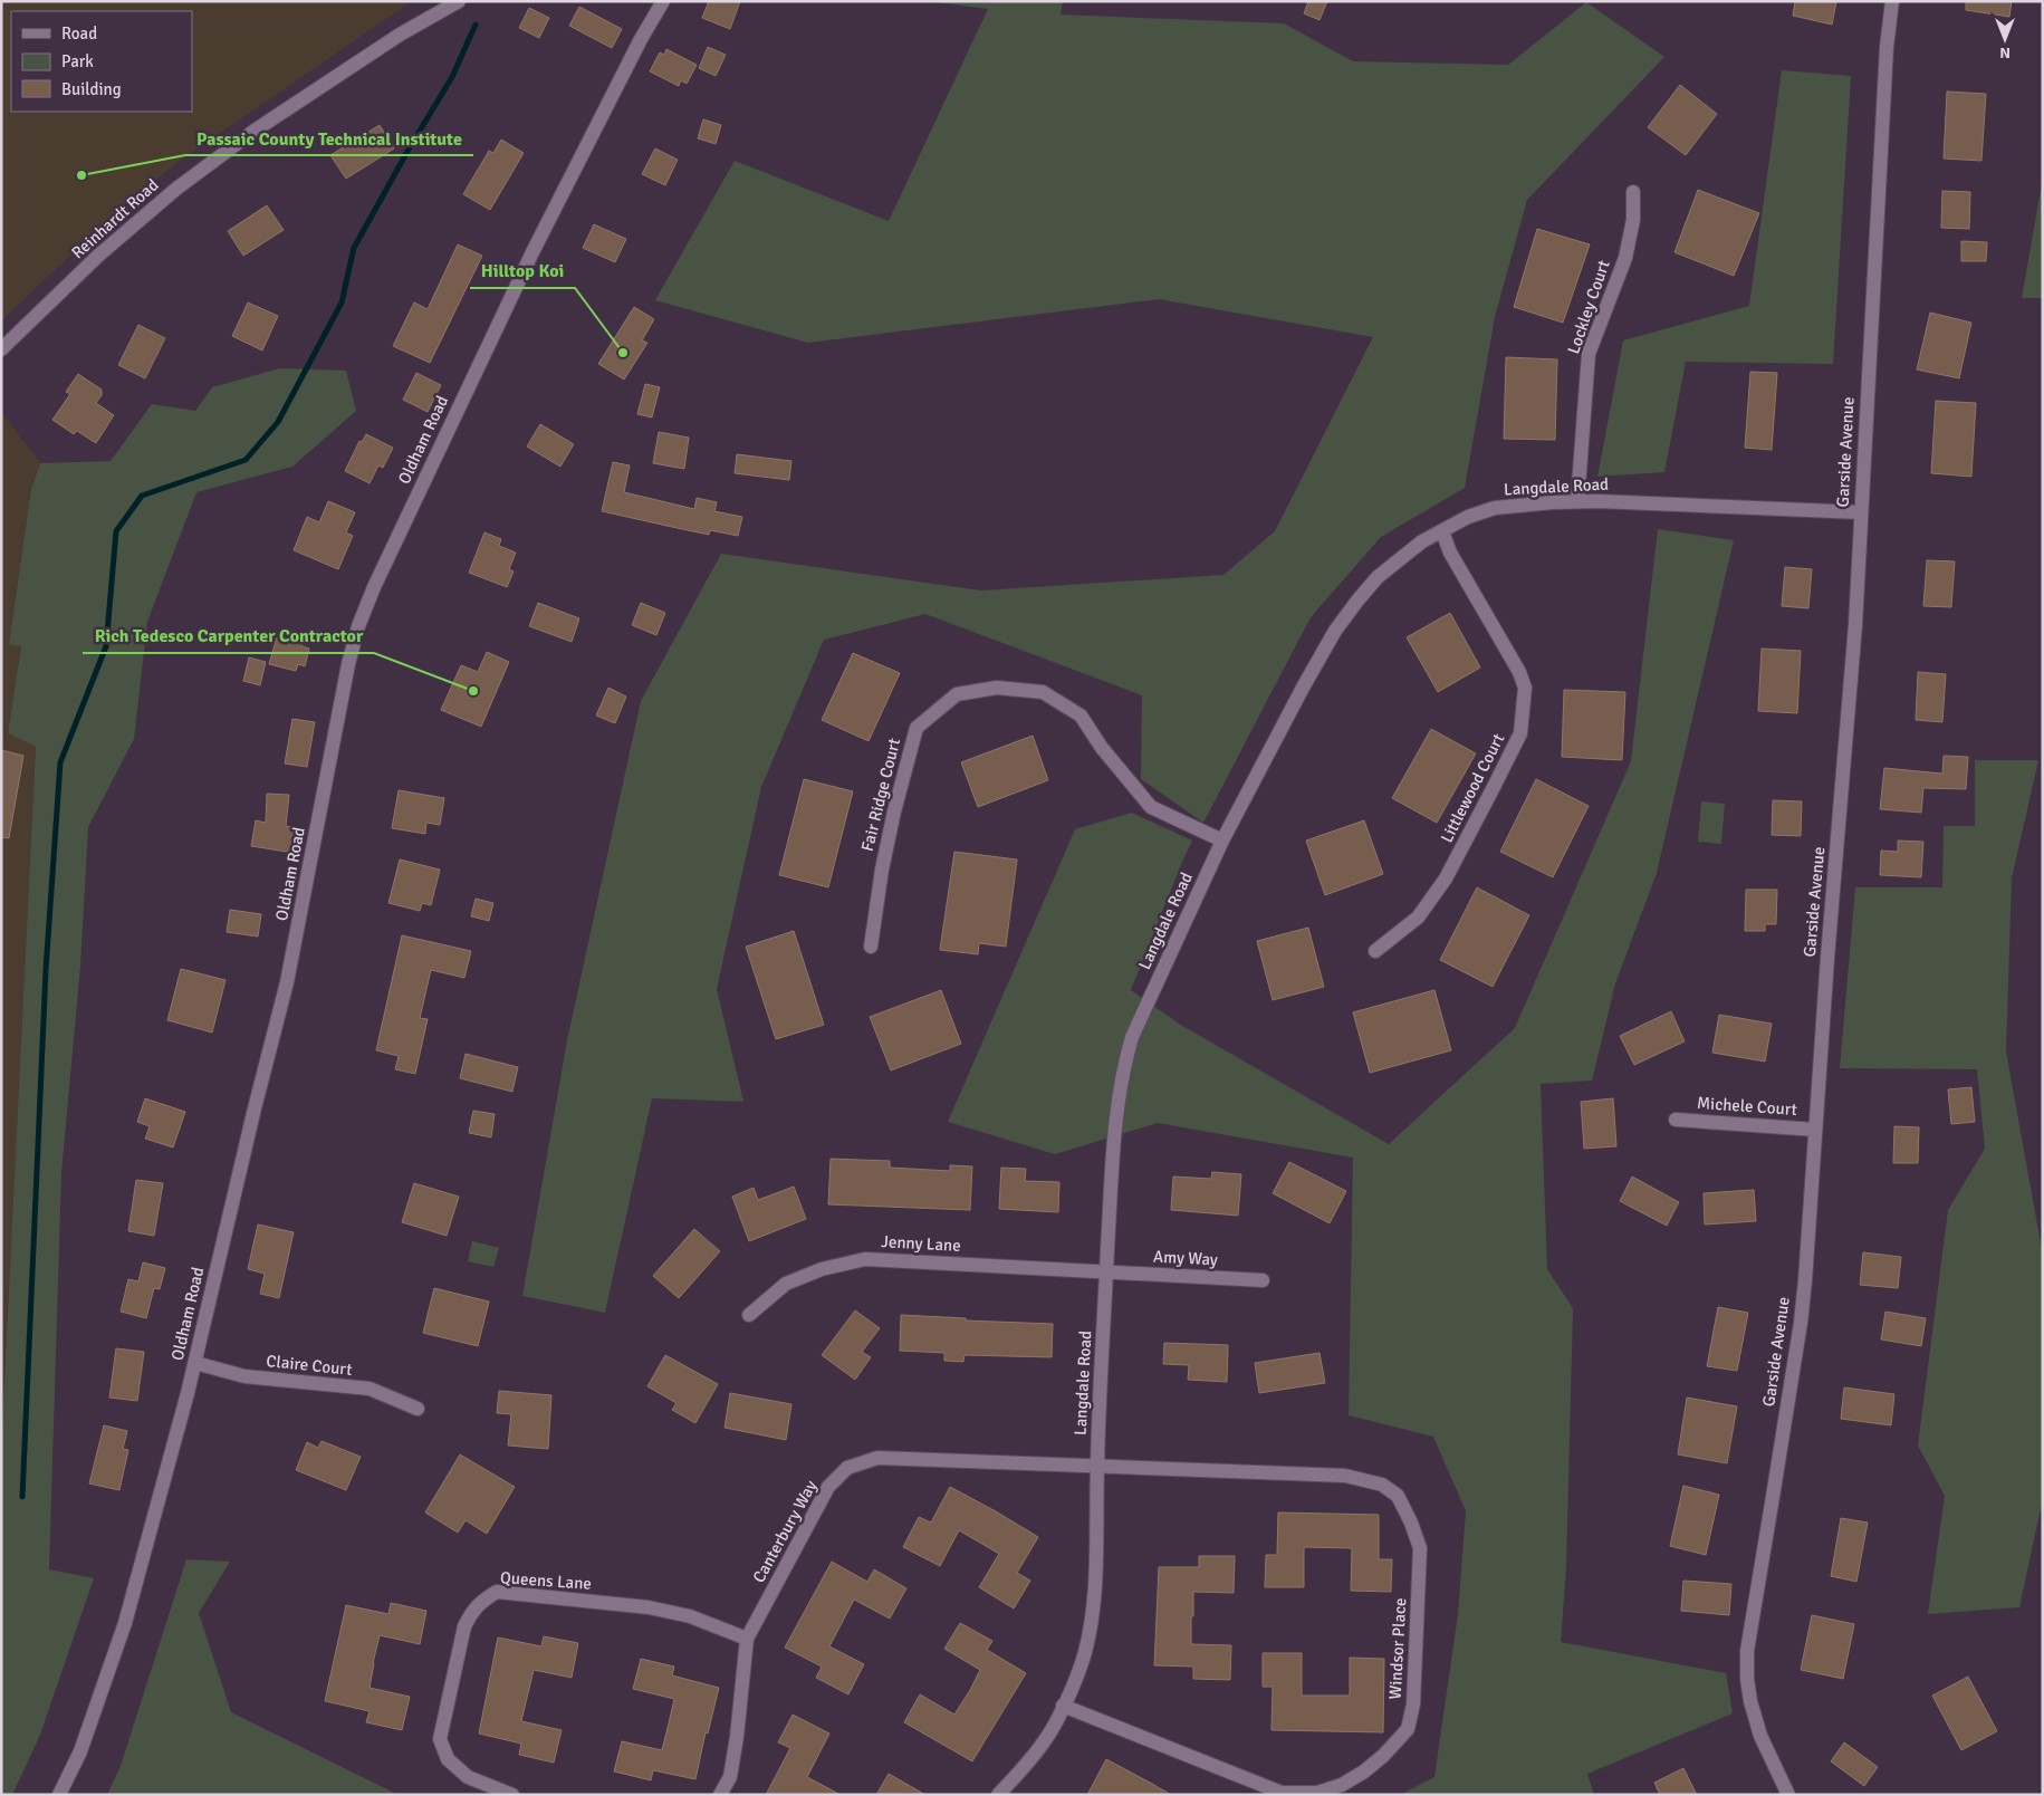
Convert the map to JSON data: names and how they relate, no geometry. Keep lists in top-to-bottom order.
{
  "streets": {
    "street": [
      "Reinhardt Road",
      "Lockley Court",
      "Oldham Road",
      "Garside Avenue",
      "Langdale Road",
      "Littlewood Court",
      "Fair Ridge Court",
      "Michele Court",
      "Jenny Lane",
      "Amy Way",
      "Claire Court",
      "Canterbury Way",
      "Queens Lane",
      "Windsor Place"
    ]
  },
  "crossings": [
    ["Lockley Court", "Langdale Road"],
    ["Oldham Road", "Claire Court"],
    ["Garside Avenue", "Langdale Road"],
    ["Garside Avenue", "Michele Court"],
    ["Langdale Road", "Littlewood Court"],
    ["Langdale Road", "Fair Ridge Court"],
    ["Langdale Road", "Jenny Lane"],
    ["Langdale Road", "Amy Way"],
    ["Langdale Road", "Canterbury Way"],
    ["Langdale Road", "Windsor Place"],
    ["Jenny Lane", "Amy Way"],
    ["Canterbury Way", "Queens Lane"],
    ["Canterbury Way", "Windsor Place"]
  ],
  "places": ["Passaic County Technical Institute", "Hilltop Koi", "Rich Tedesco Carpenter Contractor"],
  "legend": ["Road", "Park", "Building"],
  "north": "bottom"
}
